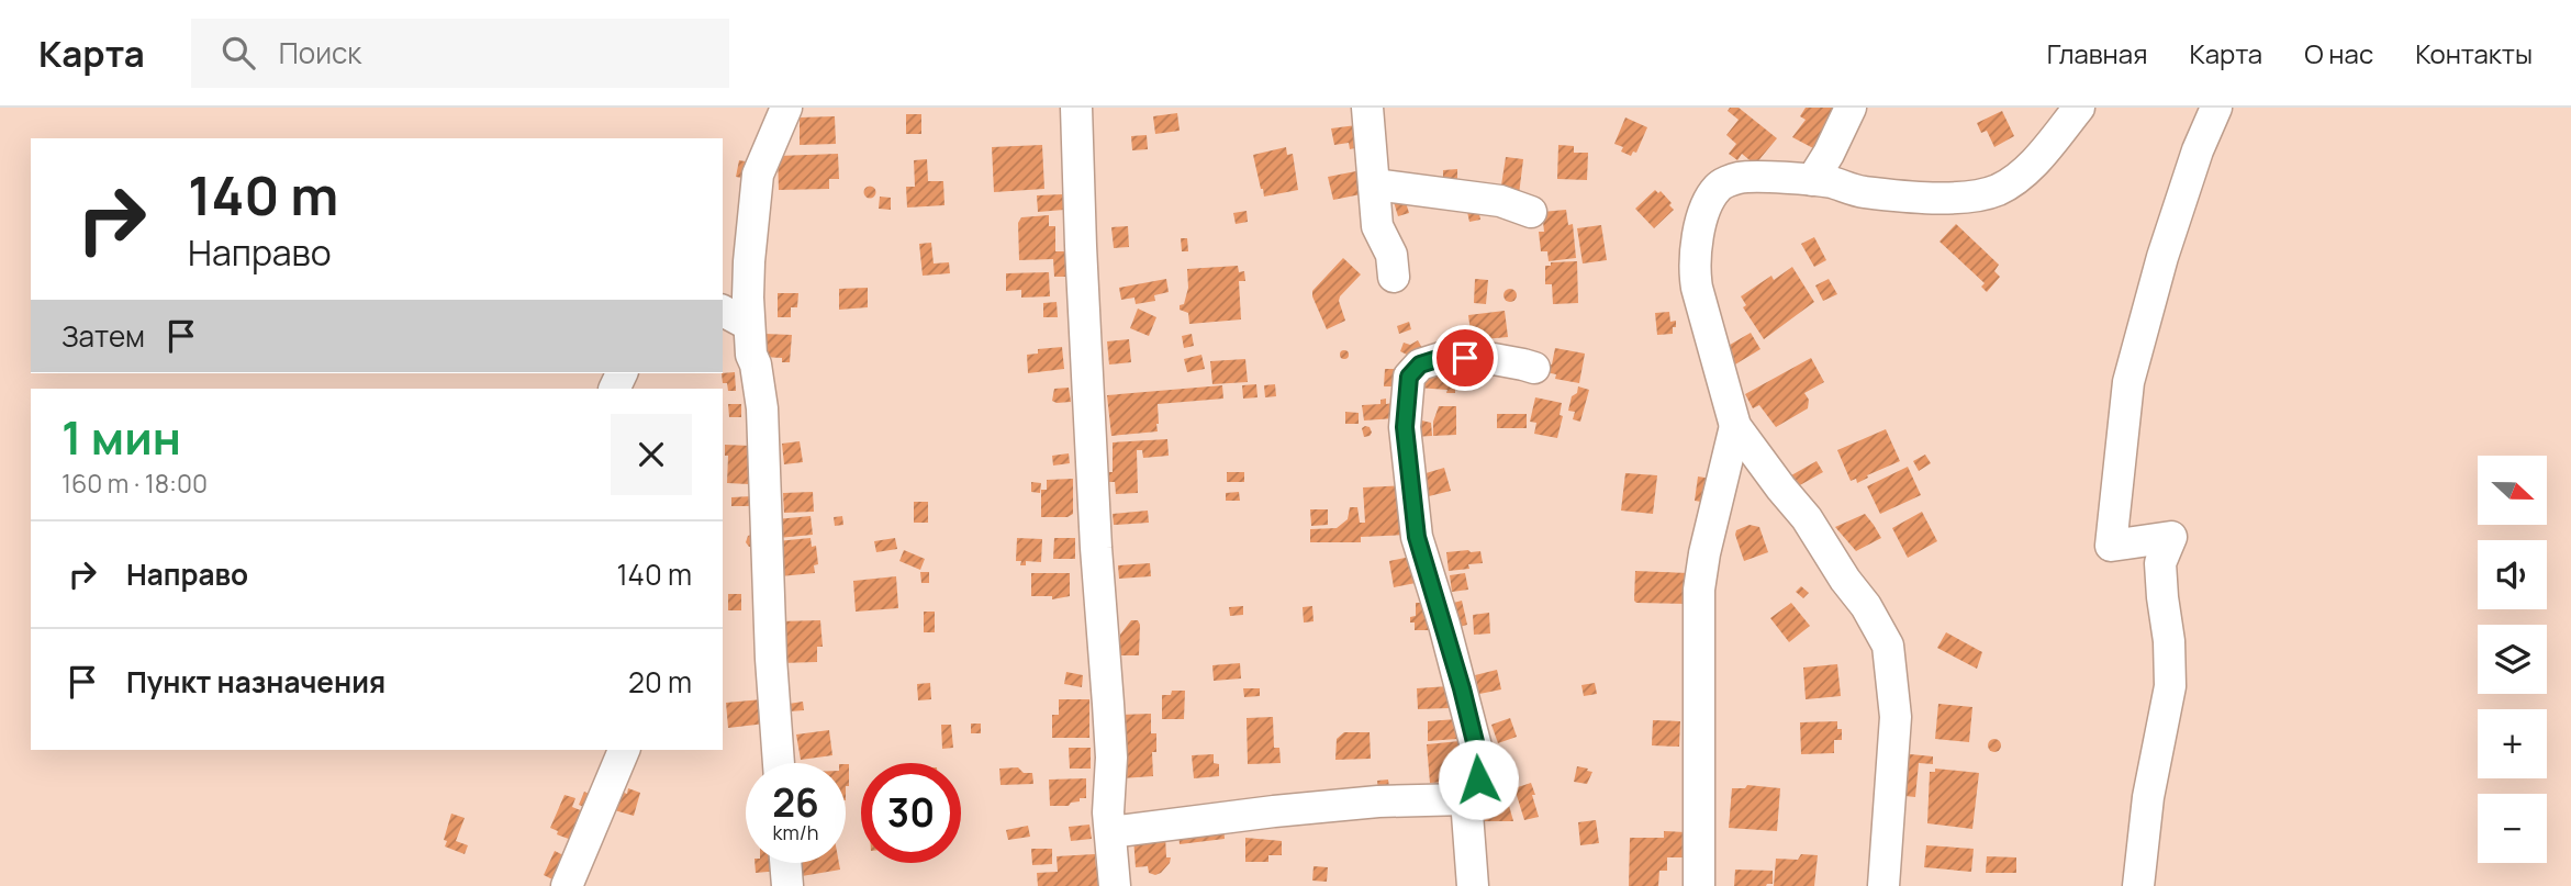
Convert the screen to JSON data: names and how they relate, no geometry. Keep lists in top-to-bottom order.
{
  "north": "right",
  "page": {
    "header": "Карта",
    "search": "Поиск",
    "nav": [
      "Главная",
      "Карта",
      "О нас",
      "Контакты"
    ],
    "turn": ["140 m", "Направо"],
    "then": "Затем",
    "heading": ["1 мин", "160 m · 18:00"],
    "map_buttons": ["+", "−"],
    "list": [
      {
        "name": "Направо",
        "value": "140 m"
      },
      {
        "name": "Пункт назначения",
        "value": "20 m"
      }
    ],
    "speed": "26 km/h",
    "limit": "30"
  }
}
